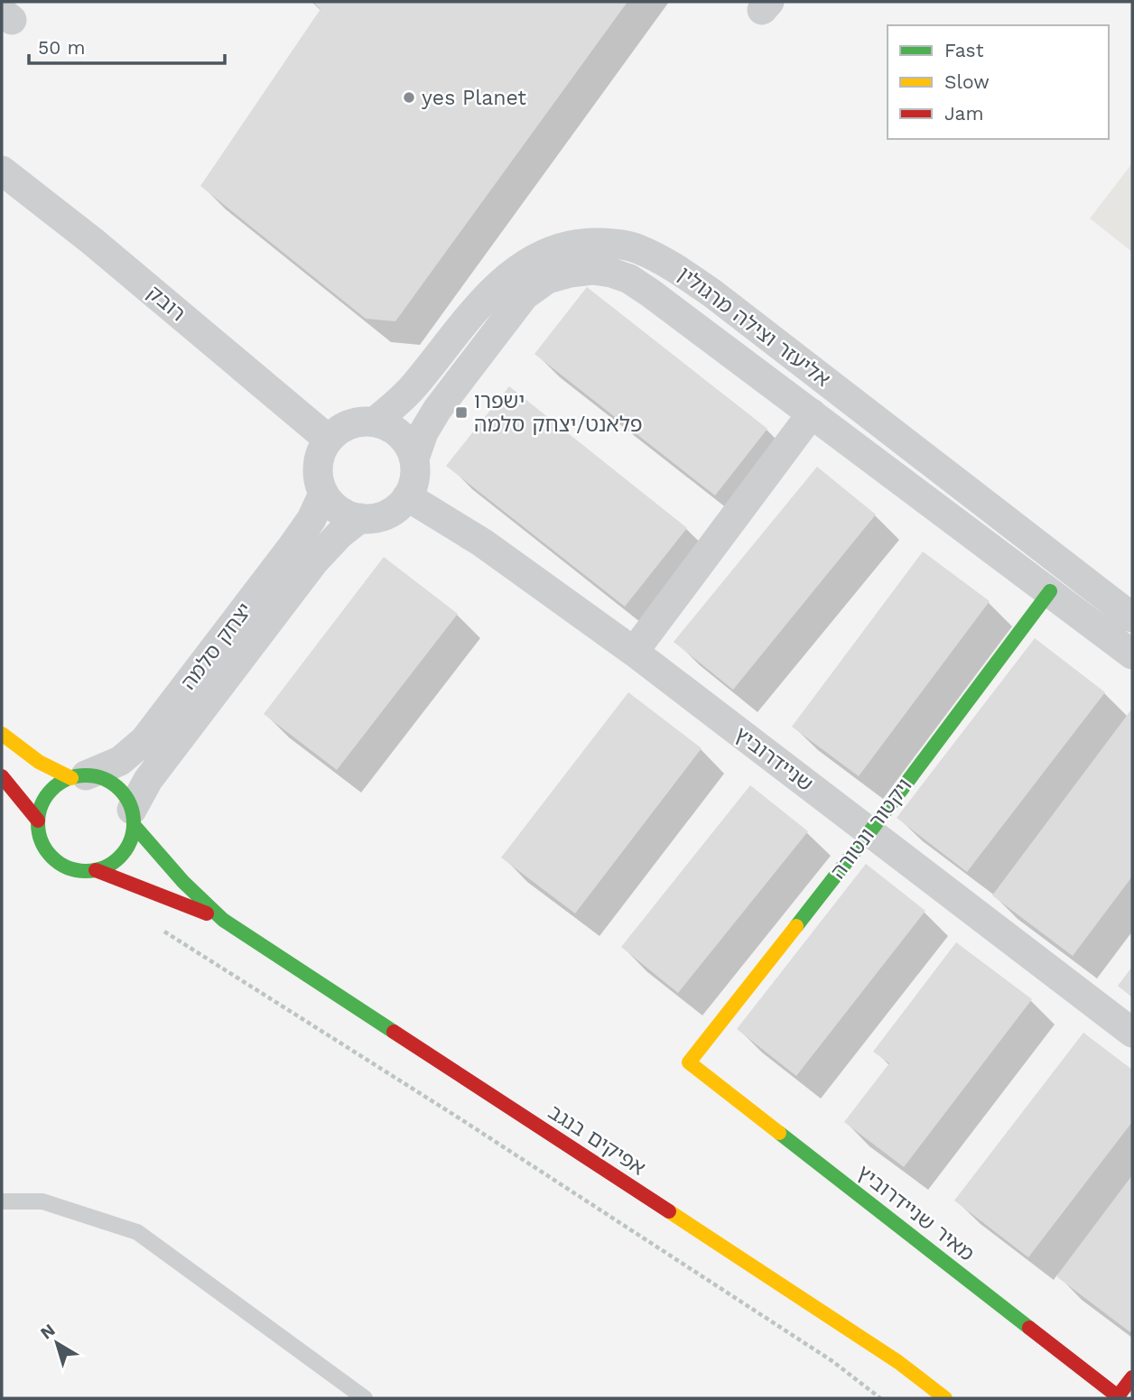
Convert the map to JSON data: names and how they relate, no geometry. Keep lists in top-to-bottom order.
{
  "streets": {
    "street": [
      "רובק",
      "אליעזר וצילה מרגולין",
      "יצחק סלמה",
      "שניידרוביץ",
      "ויקטור ונטורה",
      "אפיקים בנגב",
      "מאיר שניידרוביץ"
    ]
  },
  "crossings": [
    ["רובק", "אליעזר וצילה מרגולין"],
    ["רובק", "יצחק סלמה"],
    ["רובק", "שניידרוביץ"],
    ["אליעזר וצילה מרגולין", "יצחק סלמה"],
    ["אליעזר וצילה מרגולין", "שניידרוביץ"],
    ["אליעזר וצילה מרגולין", "ויקטור ונטורה"],
    ["יצחק סלמה", "שניידרוביץ"],
    ["יצחק סלמה", "אפיקים בנגב"],
    ["שניידרוביץ", "ויקטור ונטורה"],
    ["ויקטור ונטורה", "מאיר שניידרוביץ"]
  ],
  "places": {
    "other": ["yes Planet"],
    "transit": ["ישפרו פלאנט/יצחק סלמה"]
  },
  "legend": ["Fast", "Slow", "Jam"],
  "scale_bar": "50 m",
  "north": "top left"
}
